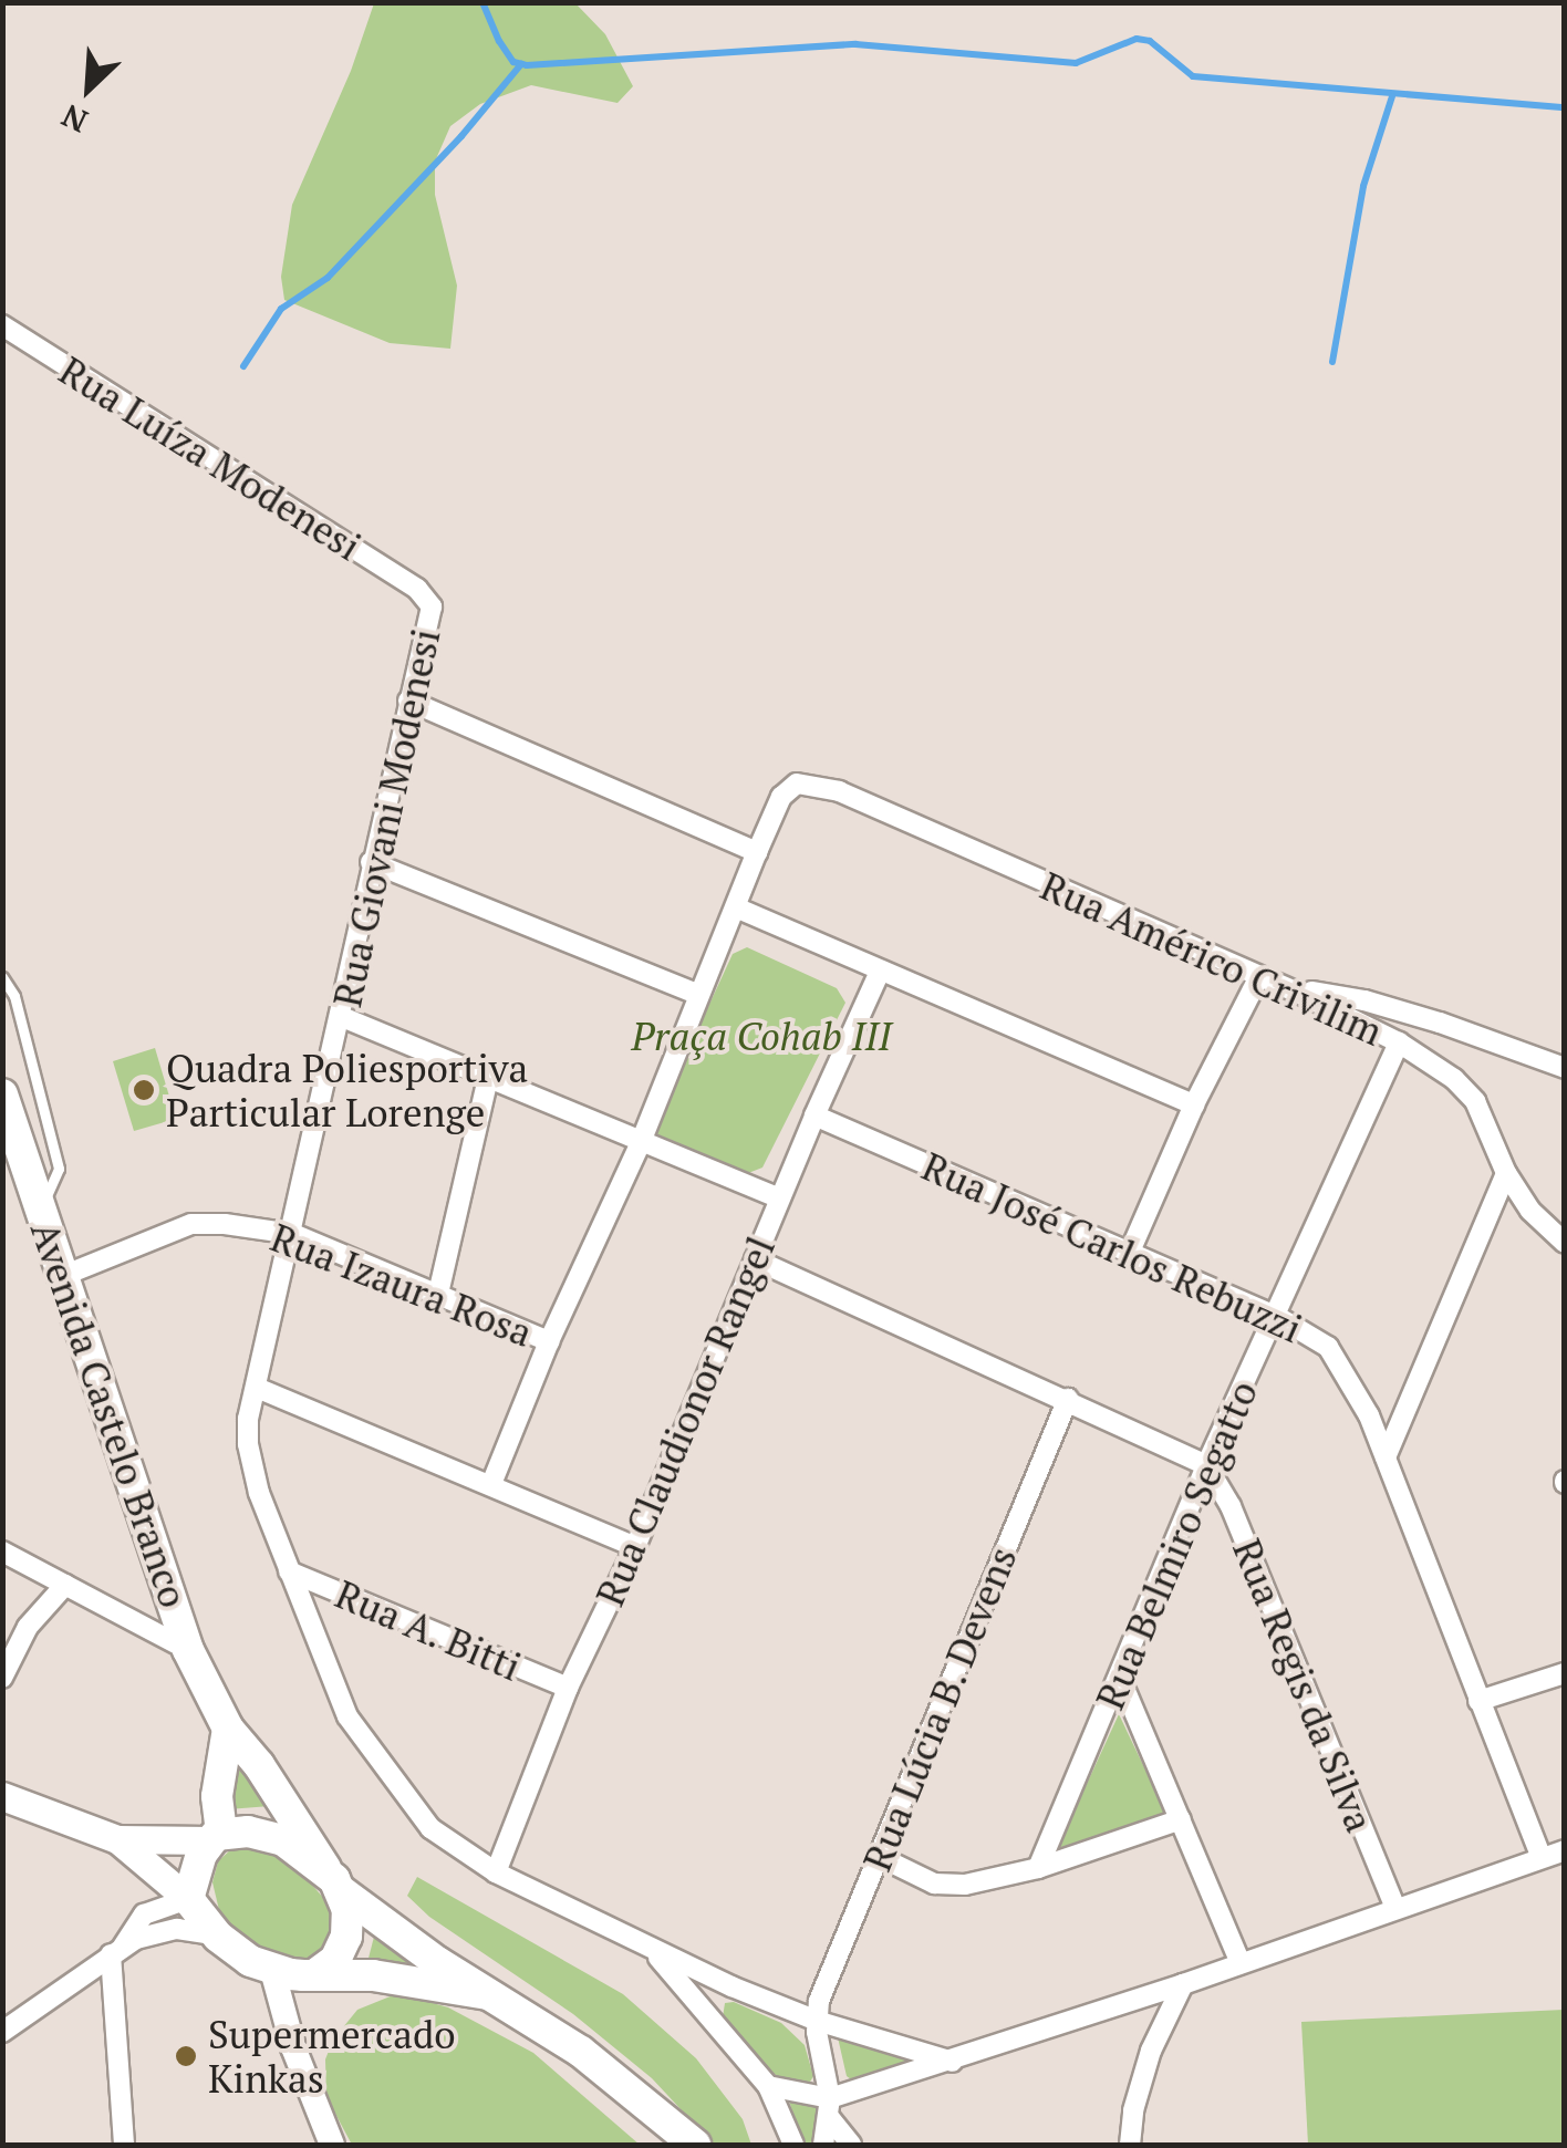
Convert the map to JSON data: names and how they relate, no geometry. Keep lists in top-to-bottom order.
{
  "streets": {
    "main road": ["Avenida Castelo Branco"],
    "street": [
      "Rua Luíza Modenesi",
      "Rua Giovani Modenesi",
      "Rua Américo Crivilim",
      "Rua José Carlos Rebuzzi",
      "Rua Izaura Rosa",
      "Rua Claudionor Rangel",
      "Rua Belmiro Segatto",
      "Rua A. Bitti",
      "Rua Regis da Silva",
      "Rua Lúcia B. Devens"
    ]
  },
  "crossings": [
    ["Rua Luíza Modenesi", "Rua Giovani Modenesi"],
    ["Rua Giovani Modenesi", "Rua Izaura Rosa"],
    ["Rua Giovani Modenesi", "Rua Claudionor Rangel"],
    ["Rua Giovani Modenesi", "Rua A. Bitti"],
    ["Rua Américo Crivilim", "Rua Belmiro Segatto"],
    ["Rua José Carlos Rebuzzi", "Rua Claudionor Rangel"],
    ["Rua José Carlos Rebuzzi", "Rua Belmiro Segatto"],
    ["Rua Izaura Rosa", "Avenida Castelo Branco"],
    ["Rua Claudionor Rangel", "Rua A. Bitti"],
    ["Rua Belmiro Segatto", "Rua Regis da Silva"]
  ],
  "parks": ["Praça Cohab III"],
  "places": ["Quadra Poliesportiva Particular Lorenge", "Supermercado Kinkas"],
  "north": "bottom left"
}
